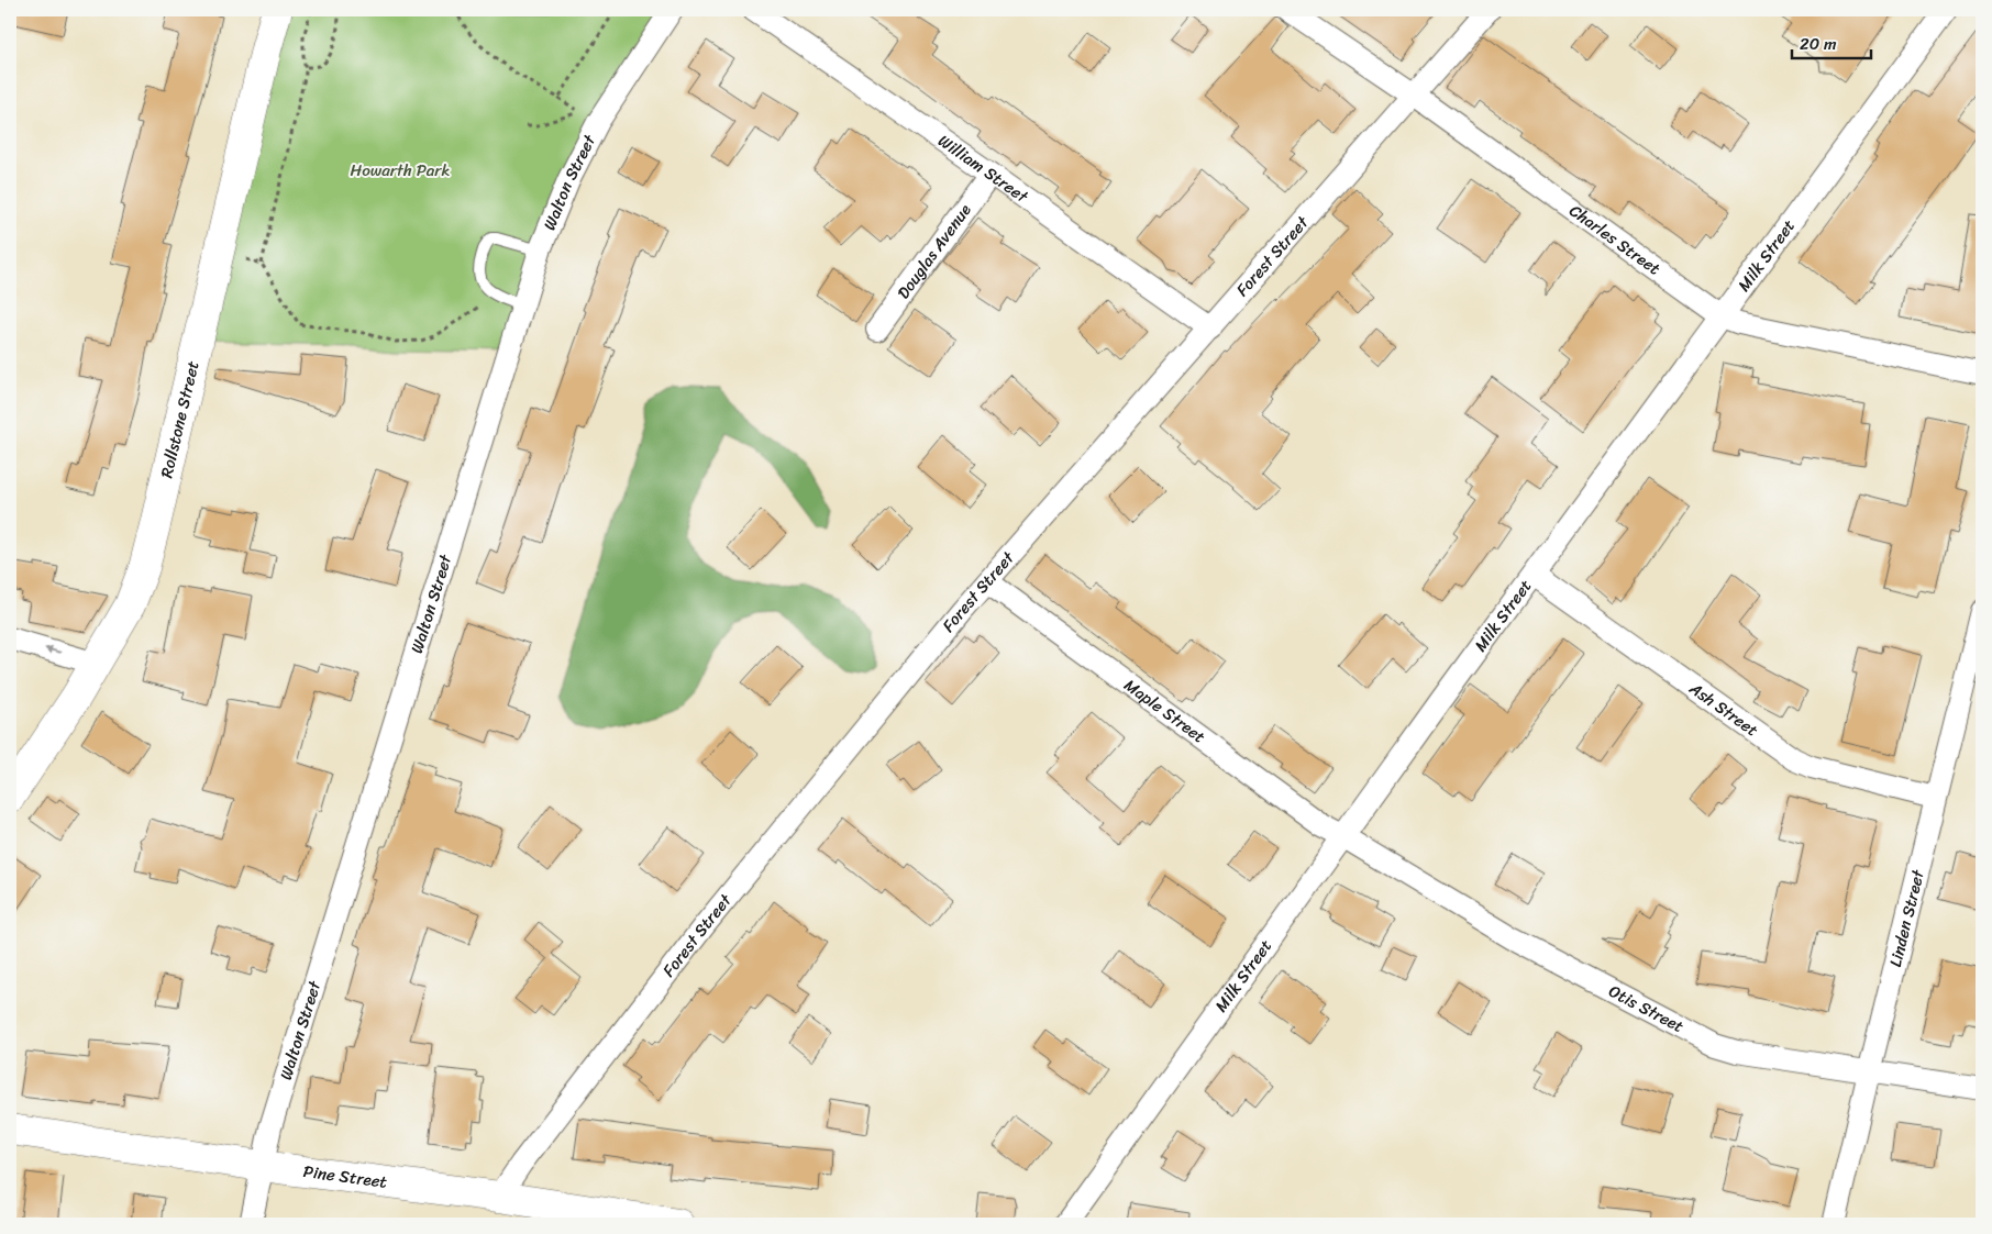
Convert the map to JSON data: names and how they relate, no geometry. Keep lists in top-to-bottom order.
{
  "streets": {
    "main road": ["Rollstone Street", "Pine Street"],
    "street": [
      "William Street",
      "Walton Street",
      "Charles Street",
      "Douglas Avenue",
      "Milk Street",
      "Forest Street",
      "Ash Street",
      "Maple Street",
      "Linden Street",
      "Otis Street"
    ]
  },
  "crossings": [
    ["William Street", "Douglas Avenue"],
    ["William Street", "Forest Street"],
    ["Walton Street", "Pine Street"],
    ["Charles Street", "Milk Street"],
    ["Charles Street", "Forest Street"],
    ["Milk Street", "Ash Street"],
    ["Milk Street", "Maple Street"],
    ["Milk Street", "Otis Street"],
    ["Forest Street", "Maple Street"],
    ["Forest Street", "Pine Street"],
    ["Ash Street", "Linden Street"],
    ["Maple Street", "Otis Street"],
    ["Linden Street", "Otis Street"]
  ],
  "parks": ["Howarth Park"],
  "scale_bar": "20 m"
}
